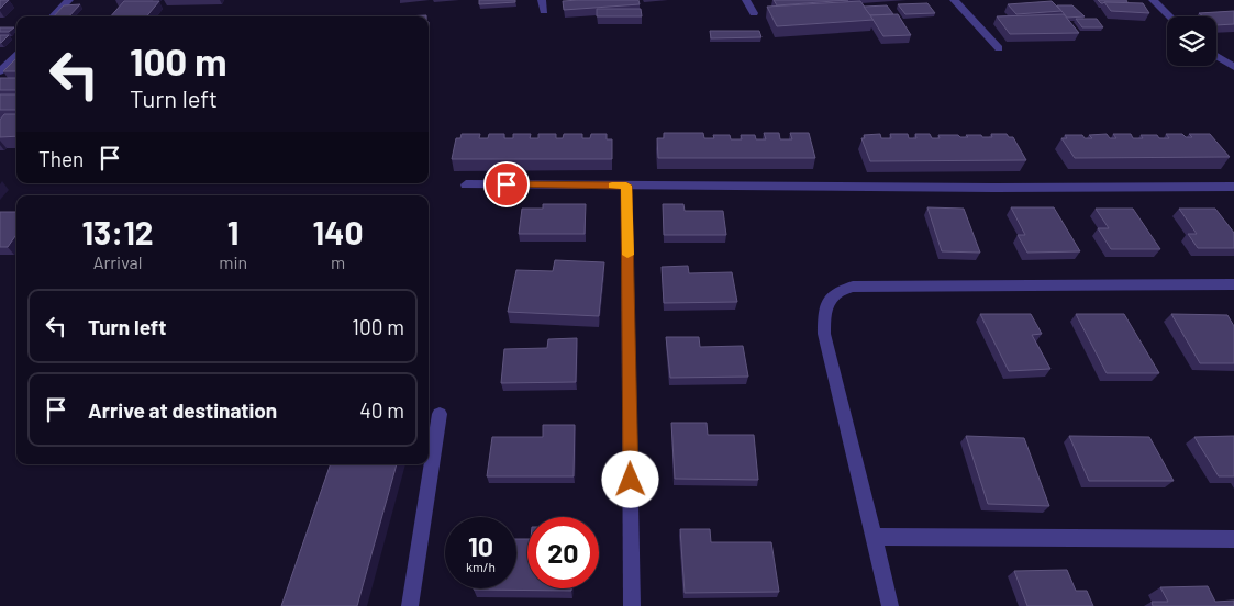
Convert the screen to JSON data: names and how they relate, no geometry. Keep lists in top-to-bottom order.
{
  "page": {
    "turn": ["100 m", "Turn left"],
    "then": "Then",
    "eta": [
      "13:12",
      "Arrival",
      "1",
      "min",
      "140",
      "m"
    ],
    "list": [
      {
        "name": "Turn left",
        "value": "100 m"
      },
      {
        "name": "Arrive at destination",
        "value": "40 m"
      }
    ],
    "speed": "10 km/h",
    "limit": "20"
  }
}
